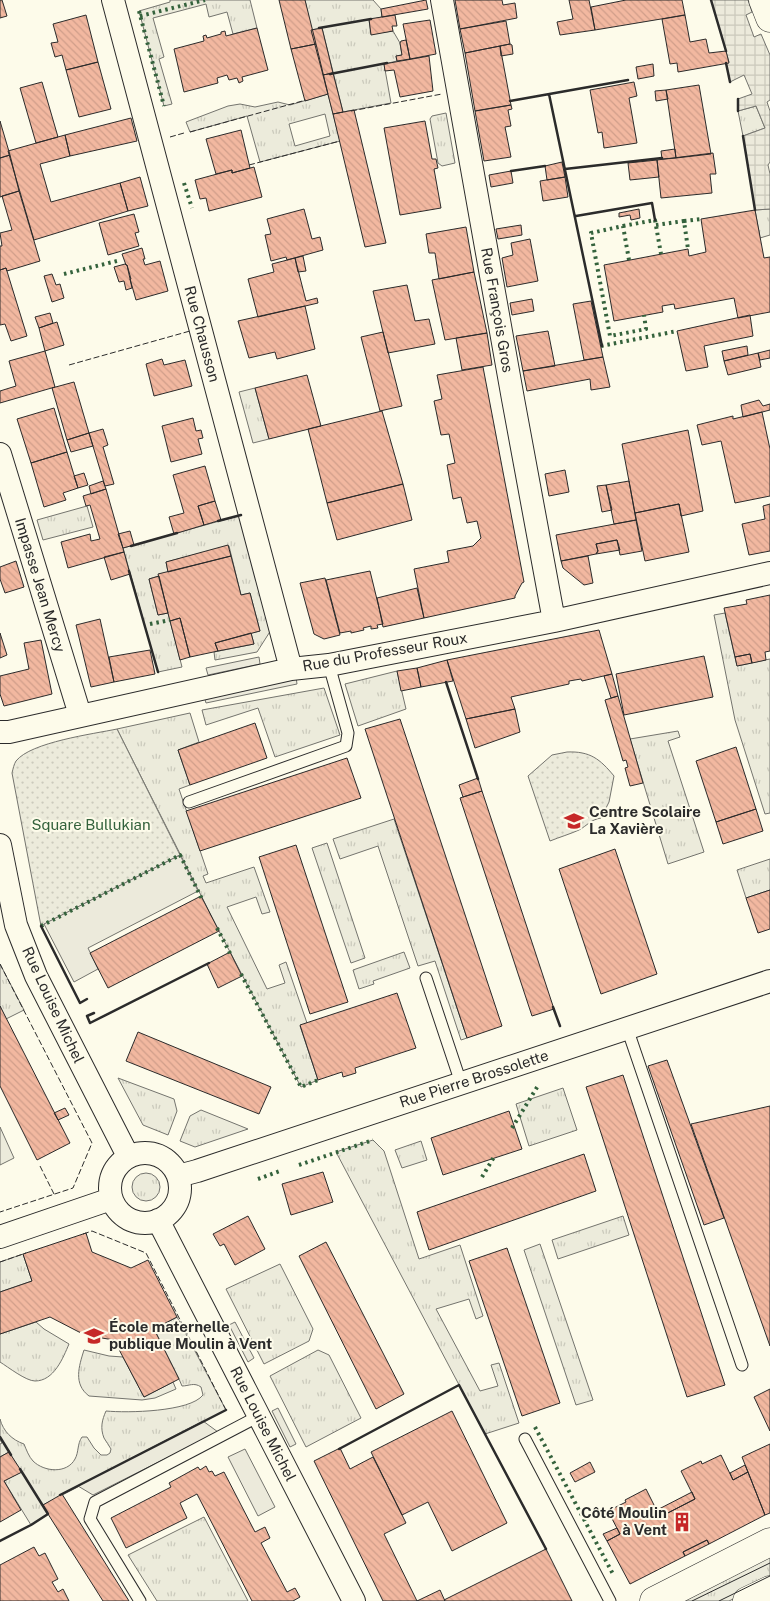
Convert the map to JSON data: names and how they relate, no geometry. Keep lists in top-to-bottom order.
{
  "streets": {
    "street": [
      "Rue François Gros",
      "Rue Chausson",
      "Impasse Jean Mercy",
      "Rue du Professeur Roux",
      "Rue Louise Michel",
      "Rue Pierre Brossolette"
    ]
  },
  "crossings": [
    ["Rue François Gros", "Rue du Professeur Roux"],
    ["Rue Chausson", "Rue du Professeur Roux"],
    ["Impasse Jean Mercy", "Rue du Professeur Roux"],
    ["Rue Louise Michel", "Rue Pierre Brossolette"]
  ],
  "parks": ["Square Bullukian"],
  "places": {
    "school or university": ["Centre Scolaire La Xavière", "École maternelle publique Moulin à Vent"],
    "building": ["Côté Moulin à Vent"]
  }
}
